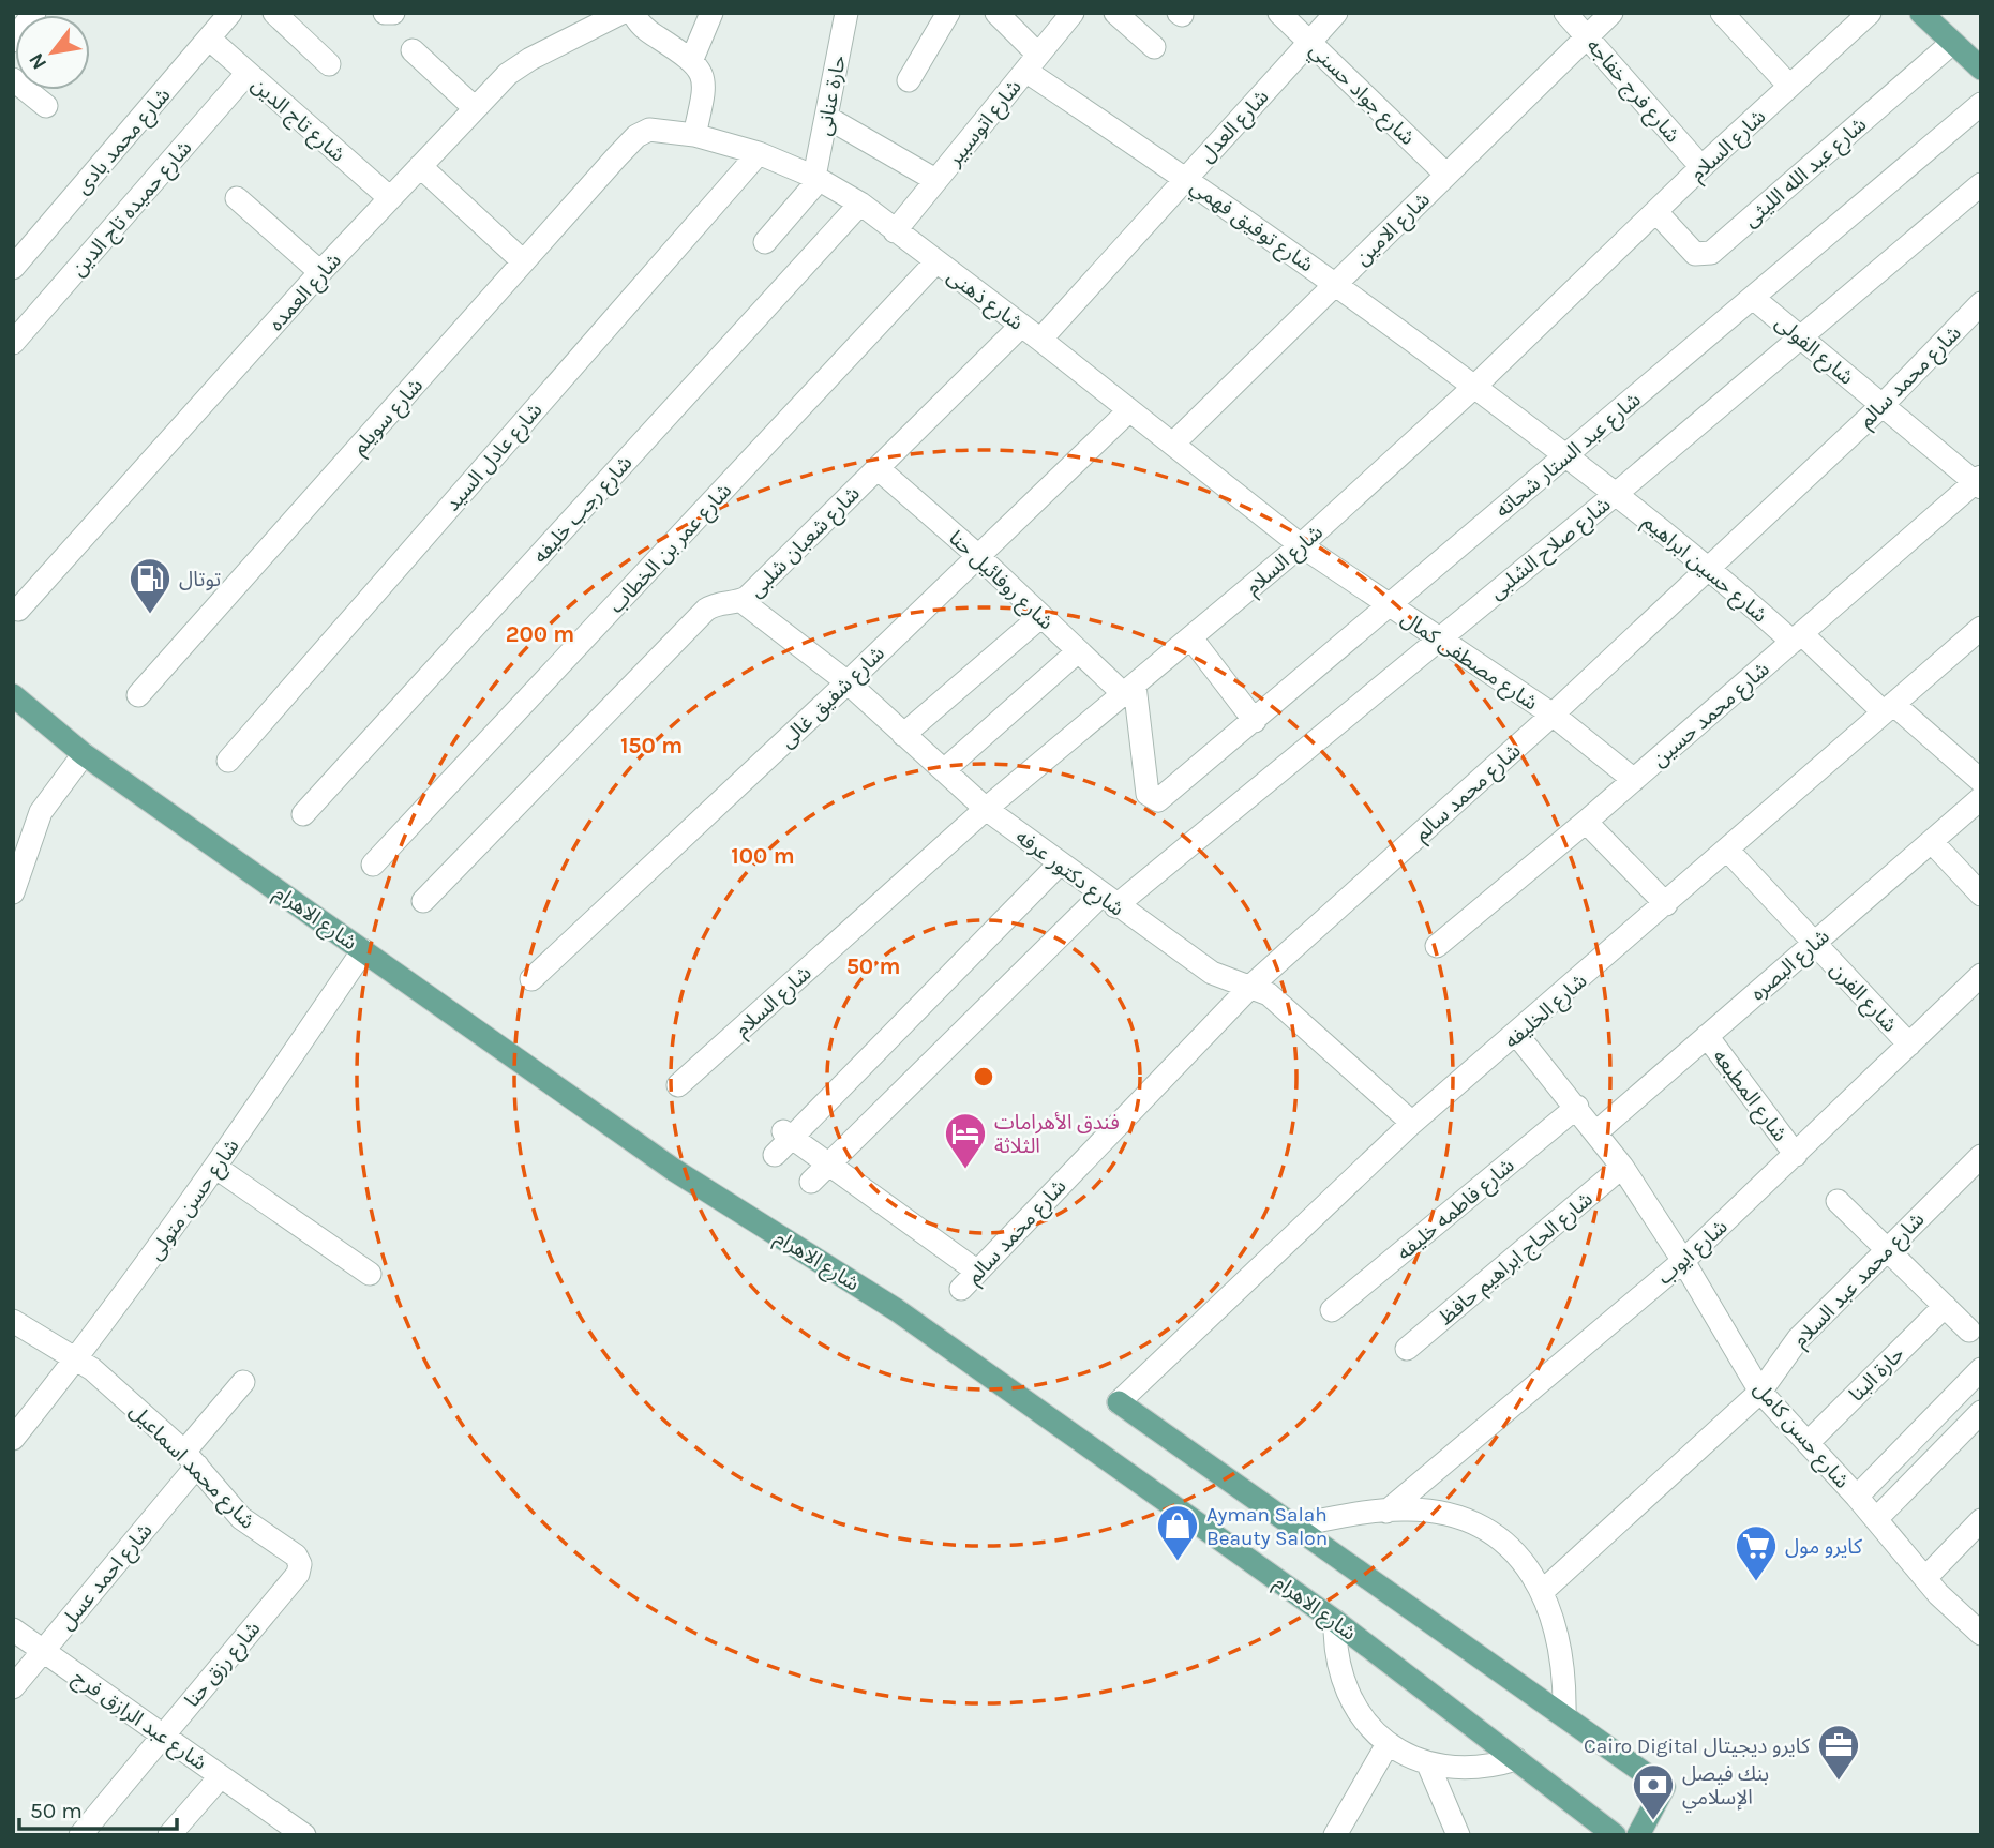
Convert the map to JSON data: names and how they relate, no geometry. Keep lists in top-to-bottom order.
{
  "streets": {
    "main road": ["شارع الاهرام"],
    "street": [
      "شارع فرج خفاجه",
      "شارع جواد حسني",
      "حارة عنانى",
      "شارع تاج الدين",
      "شارع اتوسبير",
      "شارع العدل",
      "شارع محمد بادى",
      "شارع السلام",
      "شارع عبد الله الليثى",
      "شارع حميده تاج الدين",
      "شارع توفيق فهمي",
      "شارع الامين",
      "شارع العمده",
      "شارع ذهنى",
      "شارع الفولى",
      "شارع محمد سالم",
      "شارع سويلم",
      "شارع عبد الستار شحاته",
      "شارع عادل السيد",
      "شارع رجب خليفه",
      "شارع شعبان شلبى",
      "شارع عمر بن الخطاب",
      "شارع صلاح الشلبى",
      "شارع حسين ابراهيم",
      "شارع روفائيل حنا",
      "شارع مصطفى كمال",
      "شارع شفيق غالى",
      "شارع محمد حسين",
      "شارع دكتور عرفه",
      "شارع البصره",
      "شارع الفرن",
      "شارع الخليفه",
      "شارع المطبعه",
      "شارع حسن متولى",
      "شارع فاطمه خليفه",
      "شارع ايوب",
      "شارع الحاج ابراهيم حافظ",
      "شارع محمد عبد السلام",
      "حارة البنا",
      "شارع حسن كامل",
      "شارع محمد اسماعيل",
      "شارع احمد عسل",
      "شارع رزق حنا",
      "شارع عبد الرازق فرج"
    ]
  },
  "crossings": [
    ["شارع فرج خفاجه", "شارع السلام"],
    ["شارع فرج خفاجه", "شارع الامين"],
    ["شارع جواد حسني", "شارع العدل"],
    ["شارع جواد حسني", "شارع الامين"],
    ["حارة عنانى", "شارع ذهنى"],
    ["شارع تاج الدين", "شارع محمد بادى"],
    ["شارع تاج الدين", "شارع حميده تاج الدين"],
    ["شارع تاج الدين", "شارع العمده"],
    ["شارع اتوسبير", "شارع توفيق فهمي"],
    ["شارع اتوسبير", "شارع ذهنى"],
    ["شارع العدل", "شارع توفيق فهمي"],
    ["شارع العدل", "شارع ذهنى"],
    ["شارع السلام", "شارع عبد الله الليثى"],
    ["شارع السلام", "شارع توفيق فهمي"],
    ["شارع السلام", "شارع ذهنى"],
    ["شارع السلام", "شارع عبد الستار شحاته"],
    ["شارع السلام", "شارع حسين ابراهيم"],
    ["شارع السلام", "شارع روفائيل حنا"],
    ["شارع السلام", "شارع مصطفى كمال"],
    ["شارع السلام", "شارع دكتور عرفه"],
    ["شارع توفيق فهمي", "شارع الامين"],
    ["شارع توفيق فهمي", "شارع حسين ابراهيم"],
    ["شارع الامين", "شارع ذهنى"],
    ["شارع ذهنى", "شارع سويلم"],
    ["شارع ذهنى", "شارع عادل السيد"],
    ["شارع ذهنى", "شارع رجب خليفه"],
    ["شارع ذهنى", "شارع شعبان شلبى"],
    ["شارع ذهنى", "شارع عمر بن الخطاب"],
    ["شارع ذهنى", "شارع مصطفى كمال"],
    ["شارع ذهنى", "شارع شفيق غالى"],
    ["شارع الفولى", "شارع محمد سالم"],
    ["شارع الفولى", "شارع عبد الستار شحاته"],
    ["شارع الفولى", "شارع صلاح الشلبى"],
    ["شارع الفولى", "شارع محمد حسين"],
    ["شارع محمد سالم", "شارع حسين ابراهيم"],
    ["شارع محمد سالم", "شارع مصطفى كمال"],
    ["شارع محمد سالم", "شارع دكتور عرفه"],
    ["شارع عبد الستار شحاته", "شارع حسين ابراهيم"],
    ["شارع عبد الستار شحاته", "شارع روفائيل حنا"],
    ["شارع عبد الستار شحاته", "شارع مصطفى كمال"],
    ["شارع شعبان شلبى", "شارع روفائيل حنا"],
    ["شارع شعبان شلبى", "شارع دكتور عرفه"],
    ["شارع صلاح الشلبى", "شارع حسين ابراهيم"],
    ["شارع صلاح الشلبى", "شارع مصطفى كمال"],
    ["شارع صلاح الشلبى", "شارع دكتور عرفه"],
    ["شارع حسين ابراهيم", "شارع محمد حسين"],
    ["شارع حسين ابراهيم", "شارع الخليفه"],
    ["شارع روفائيل حنا", "شارع شفيق غالى"],
    ["شارع مصطفى كمال", "شارع محمد حسين"],
    ["شارع شفيق غالى", "شارع دكتور عرفه"],
    ["شارع دكتور عرفه", "شارع الخليفه"],
    ["شارع الاهرام", "شارع حسن متولى"],
    ["شارع البصره", "شارع الفرن"],
    ["شارع البصره", "شارع المطبعه"],
    ["شارع البصره", "شارع حسن كامل"],
    ["شارع الفرن", "شارع الخليفه"],
    ["شارع الفرن", "شارع ايوب"],
    ["شارع الخليفه", "شارع حسن كامل"],
    ["شارع المطبعه", "شارع ايوب"],
    ["شارع حسن متولى", "شارع محمد اسماعيل"],
    ["شارع فاطمه خليفه", "شارع حسن كامل"],
    ["شارع ايوب", "شارع حسن كامل"],
    ["شارع الحاج ابراهيم حافظ", "شارع حسن كامل"],
    ["شارع محمد عبد السلام", "شارع حسن كامل"],
    ["حارة البنا", "شارع حسن كامل"],
    ["شارع محمد اسماعيل", "شارع احمد عسل"],
    ["شارع محمد اسماعيل", "شارع رزق حنا"],
    ["شارع احمد عسل", "شارع عبد الرازق فرج"],
    ["شارع رزق حنا", "شارع عبد الرازق فرج"]
  ],
  "places": {
    "fuel station": ["توتال"],
    "hotel": ["فندق الأهرامات الثلاثة"],
    "shop": ["Ayman Salah Beauty Salon"],
    "supermarket": ["كايرو مول"],
    "office": ["Cairo Digital كايرو ديجيتال"],
    "bank": ["بنك فيصل الإسلامي"]
  },
  "scale_bar": "50 m",
  "north": "bottom left",
  "rings": [
    "200 m",
    "150 m",
    "100 m",
    "50 m"
  ]
}
